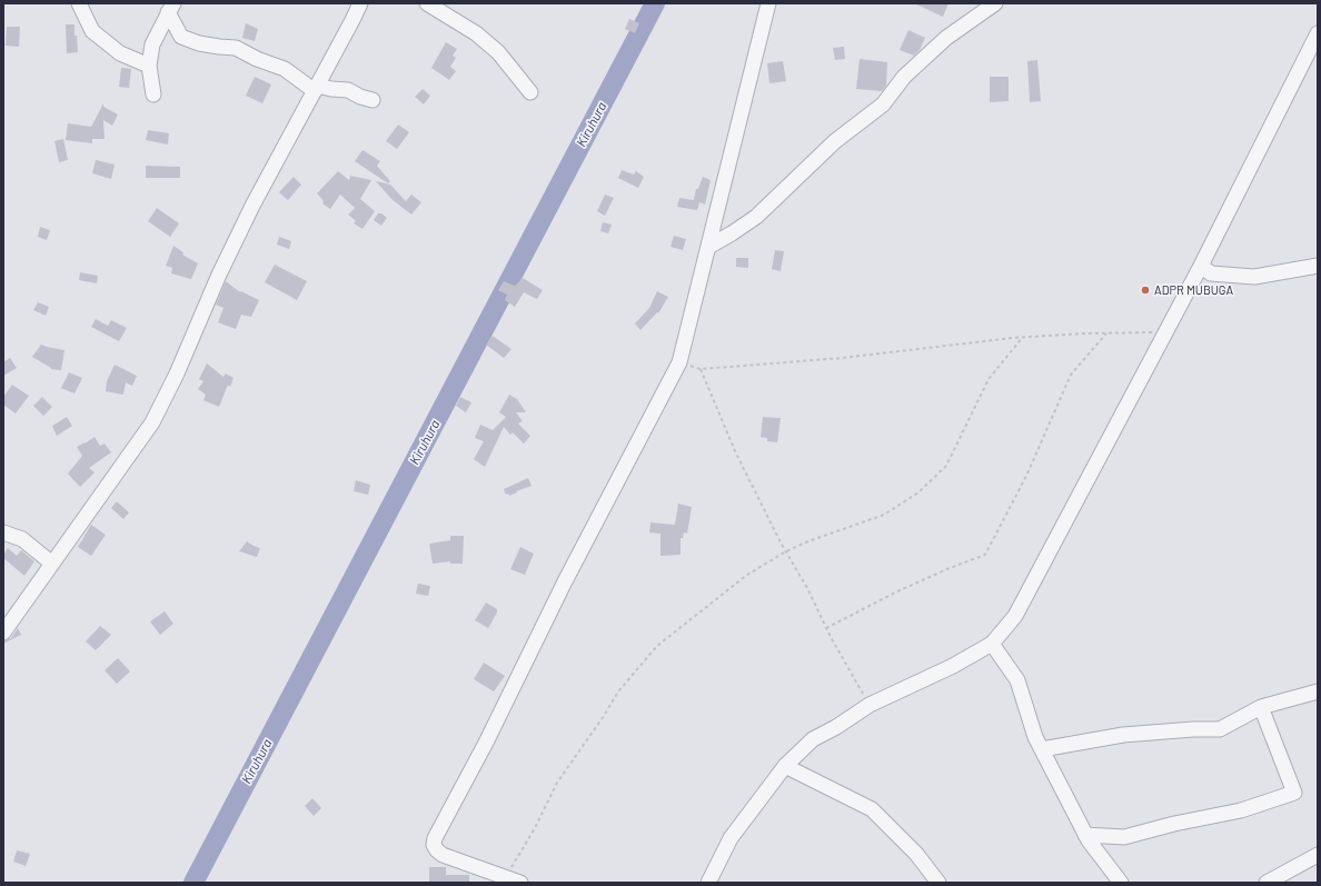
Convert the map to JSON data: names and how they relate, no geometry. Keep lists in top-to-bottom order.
{
  "water": ["Kiruhura"],
  "places": ["ADPR MUBUGA"]
}
